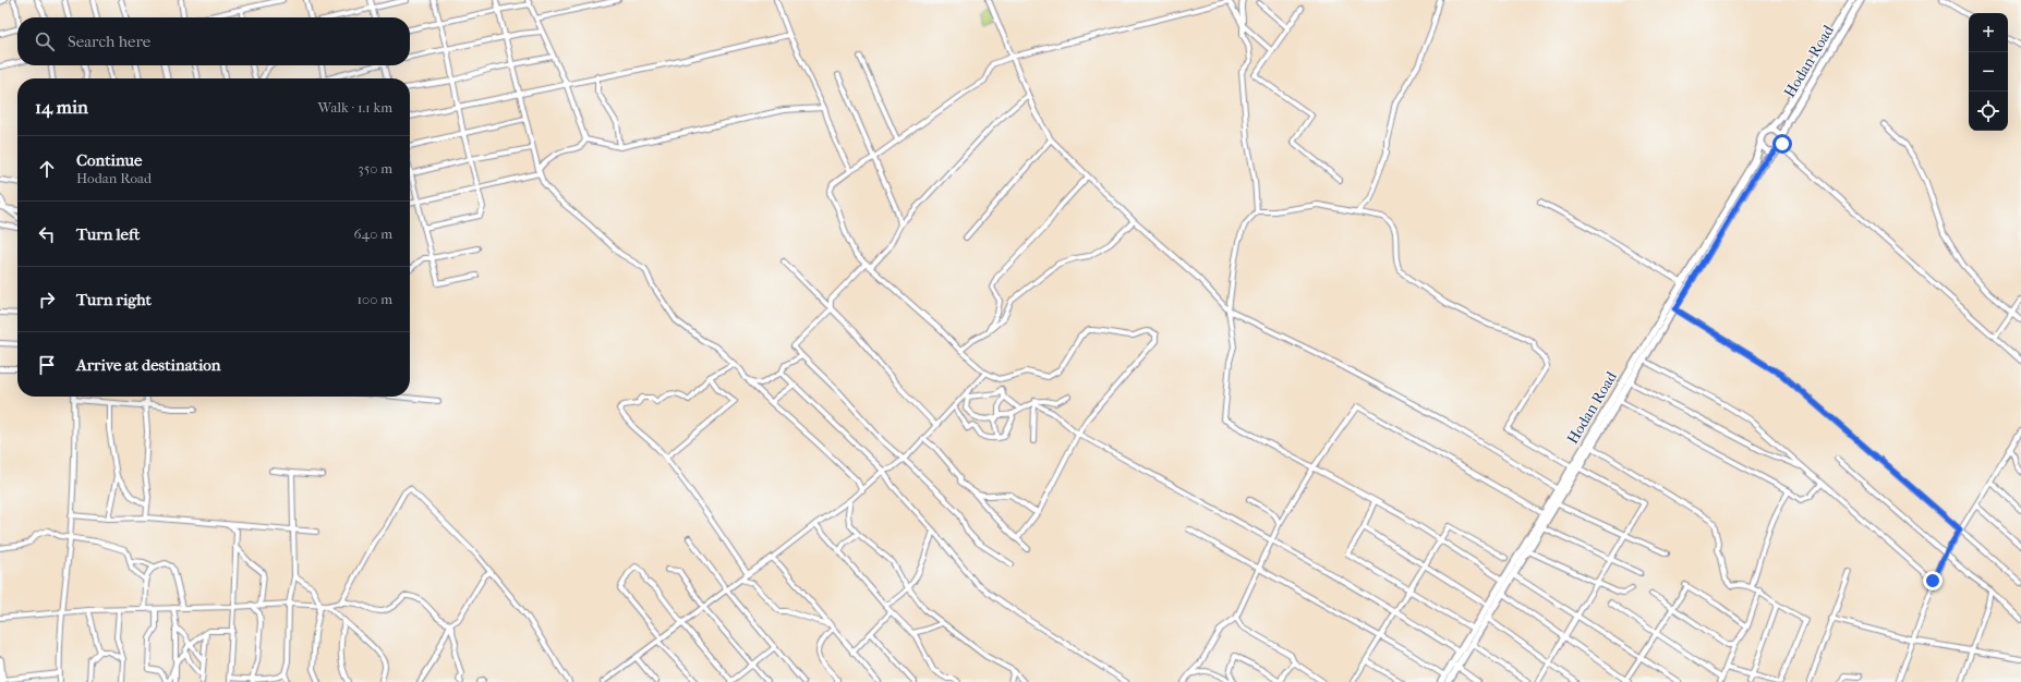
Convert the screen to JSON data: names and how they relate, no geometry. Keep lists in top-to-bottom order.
{
  "streets": {
    "main road": ["Hodan Road"]
  },
  "page": {
    "map_buttons": ["+", "−"],
    "search": "Search here",
    "heading": ["14 min", "Walk · 1.1 km"],
    "list": [
      ["Continue", "Hodan Road", "350 m"],
      ["Turn left", "640 m"],
      ["Turn right", "100 m"],
      "Arrive at destination"
    ]
  }
}
